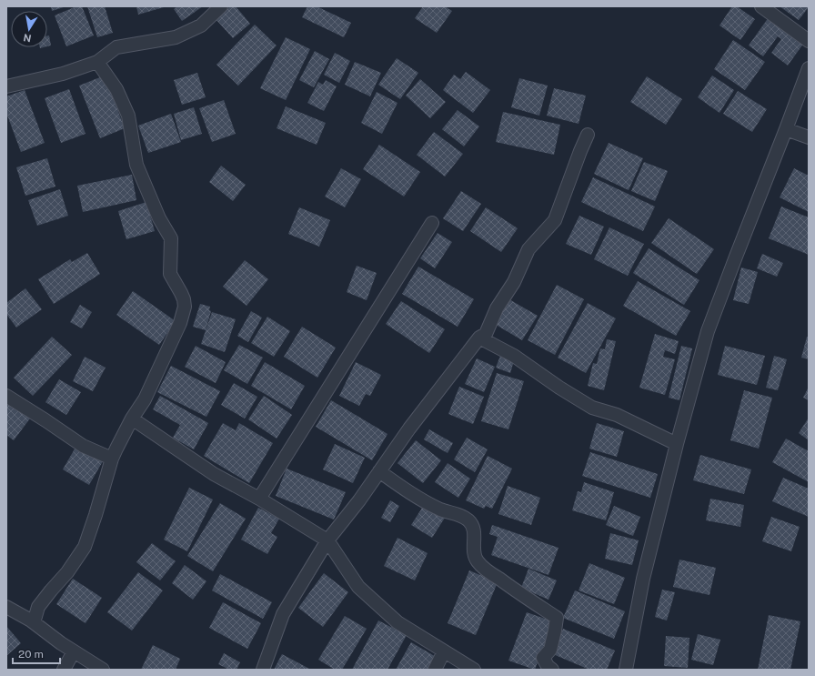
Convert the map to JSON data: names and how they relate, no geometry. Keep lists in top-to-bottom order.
{
  "scale_bar": "20 m",
  "north": "bottom"
}
